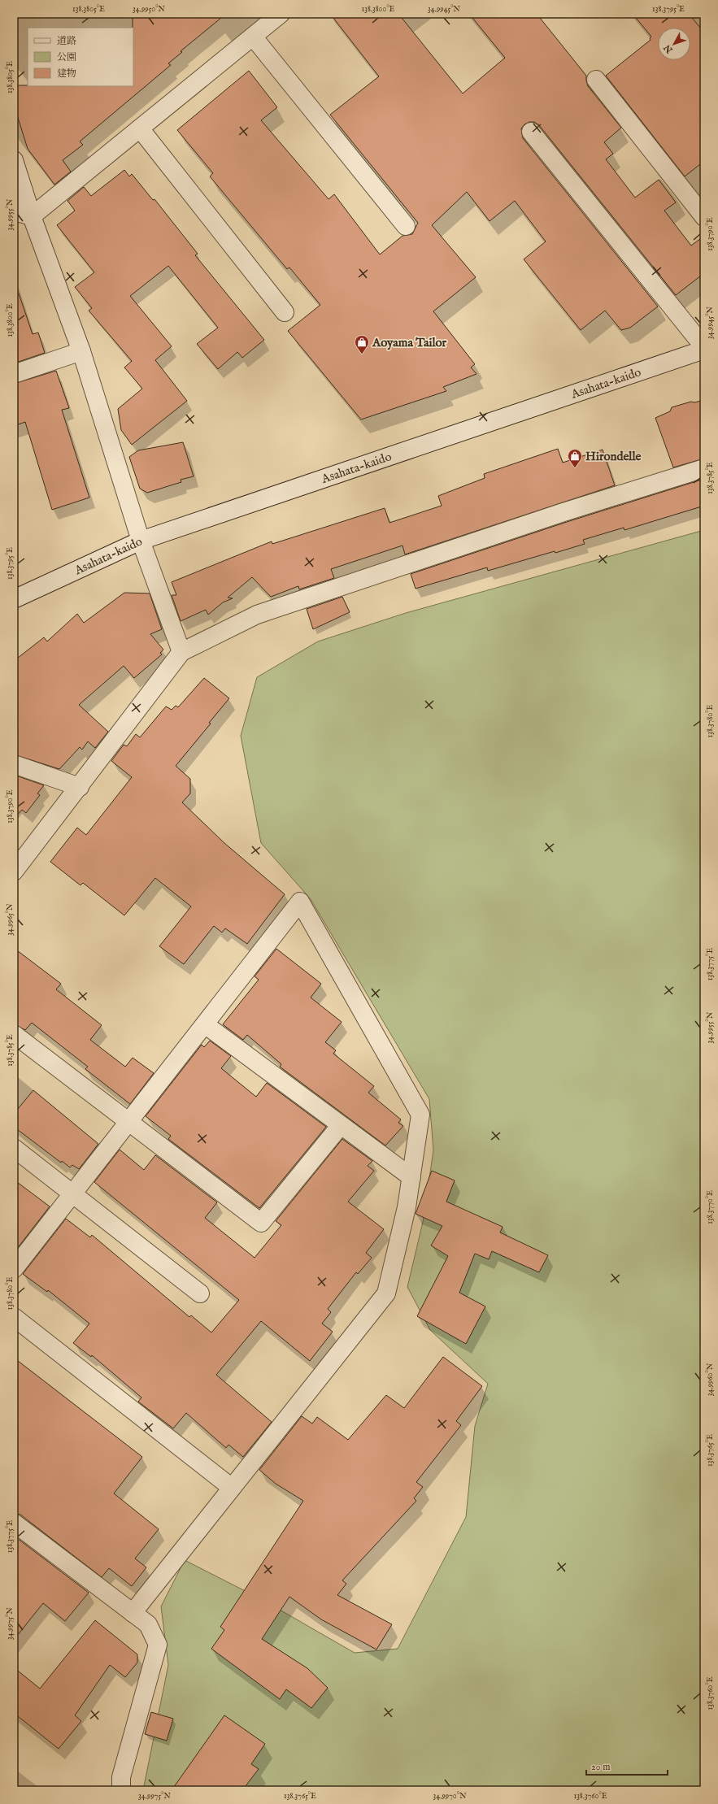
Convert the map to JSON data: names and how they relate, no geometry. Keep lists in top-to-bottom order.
{
  "streets": {
    "street": ["Asahata-kaido"]
  },
  "places": {
    "shop": ["Aoyama Tailor", "Hirondelle"]
  },
  "legend": ["道路", "公園", "建物"],
  "scale_bar": "20 m",
  "north": "bottom left",
  "coordinates": [
    "138.3805°E",
    "34.9950°N",
    "138.3800°E",
    "34.9945°N",
    "138.3795°E",
    "34.9955°N",
    "138.3790°E",
    "138.3785°E",
    "138.3780°E",
    "34.9965°N",
    "138.3775°E",
    "138.3770°E",
    "34.9960°N",
    "138.3765°E",
    "34.9975°N",
    "138.3760°E",
    "34.9970°N"
  ]
}
